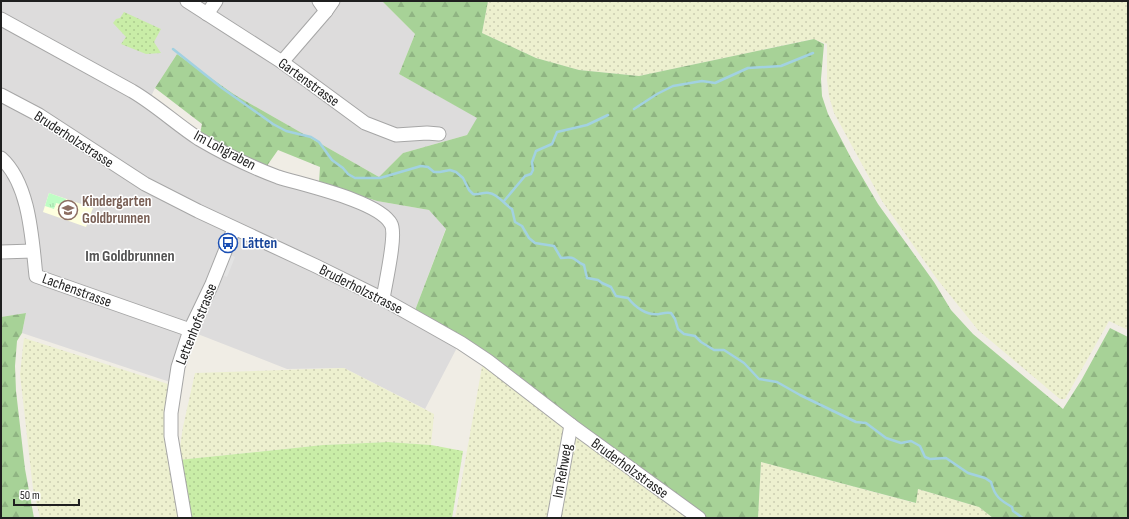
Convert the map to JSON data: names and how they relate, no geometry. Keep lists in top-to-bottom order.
{
  "streets": {
    "street": [
      "Gartenstrasse",
      "Bruderholzstrasse",
      "Im Lohgraben",
      "Lachenstrasse",
      "Lettenhofstrasse",
      "Im Rehweg"
    ]
  },
  "crossings": [
    ["Bruderholzstrasse", "Im Lohgraben"],
    ["Bruderholzstrasse", "Lettenhofstrasse"],
    ["Bruderholzstrasse", "Im Rehweg"],
    ["Lachenstrasse", "Lettenhofstrasse"]
  ],
  "districts": ["Im Goldbrunnen"],
  "places": {
    "school or university": ["Kindergarten Goldbrunnen"],
    "bus stop": ["Lätten"]
  },
  "scale_bar": "50 m"
}
